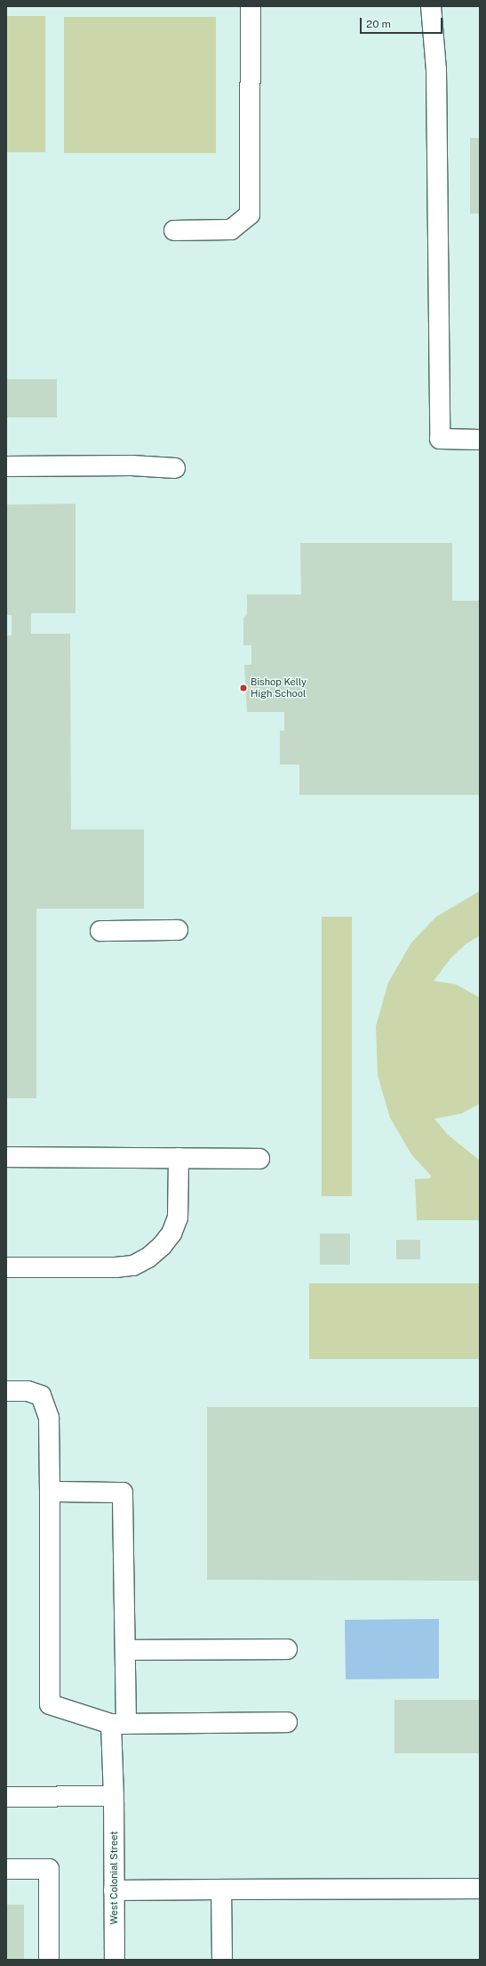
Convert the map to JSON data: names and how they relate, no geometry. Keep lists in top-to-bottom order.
{
  "streets": {
    "street": ["West Colonial Street"]
  },
  "places": ["Bishop Kelly High School"],
  "scale_bar": "20 m"
}
